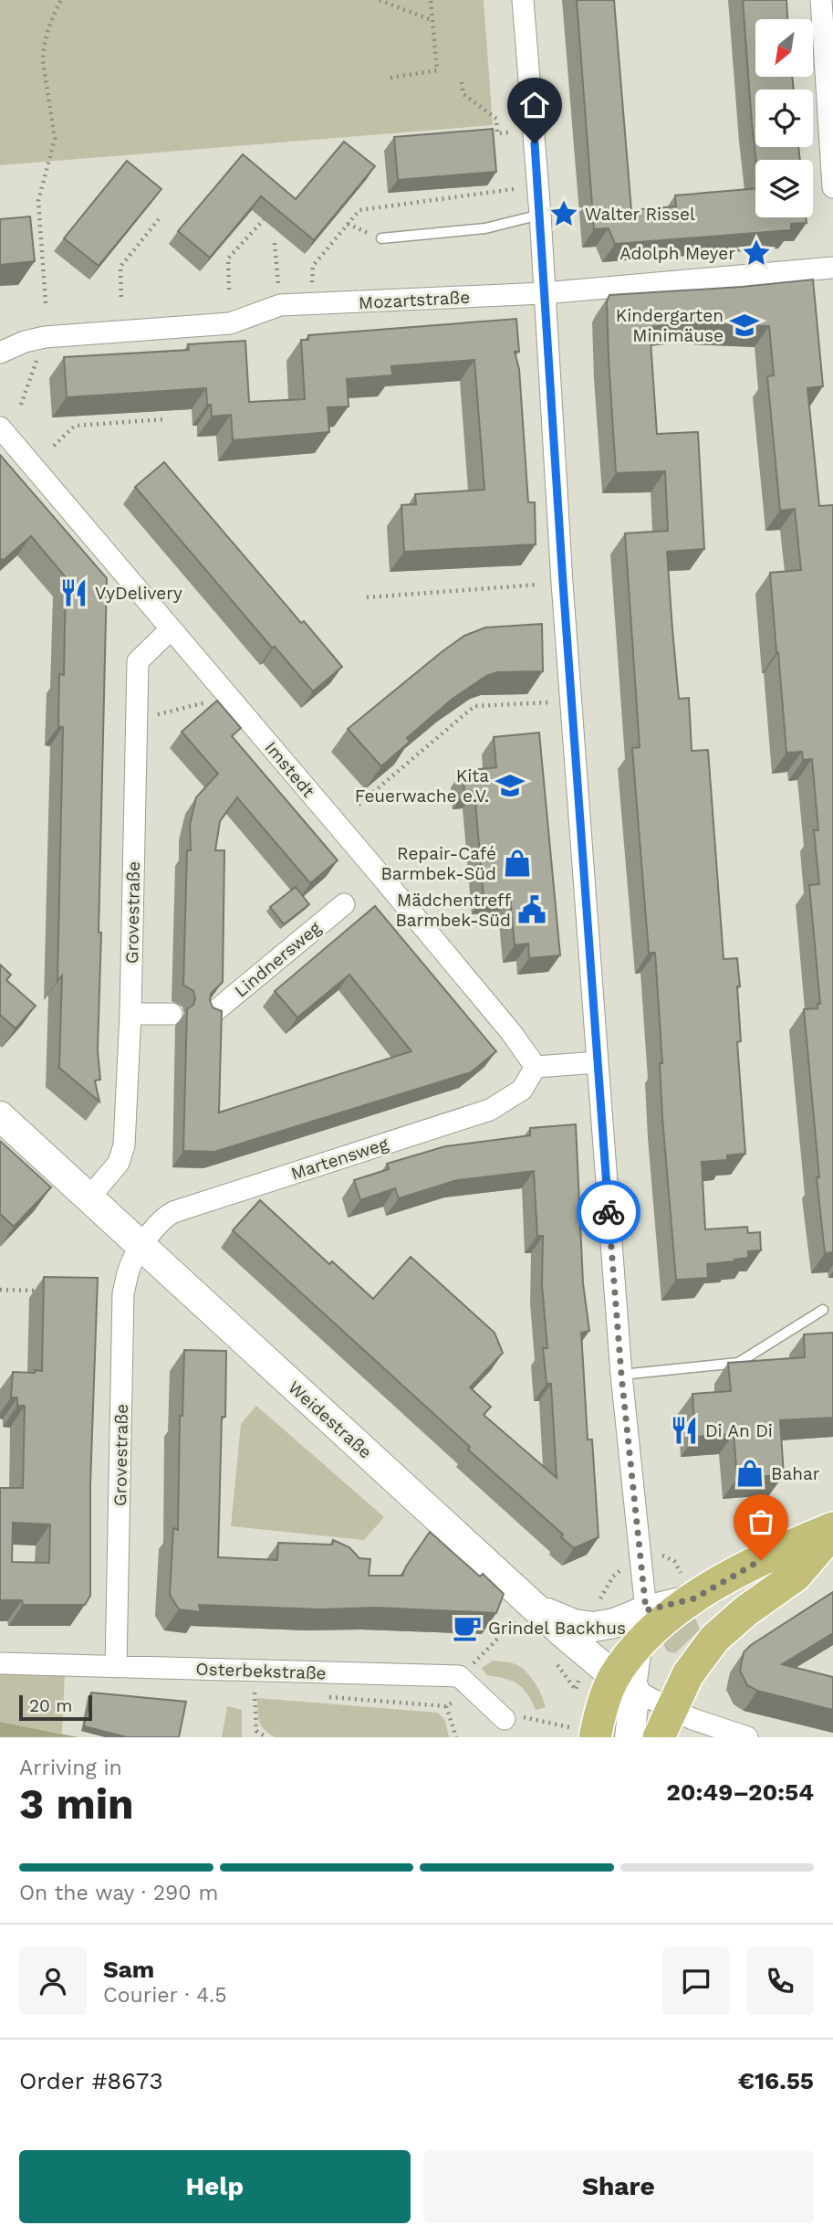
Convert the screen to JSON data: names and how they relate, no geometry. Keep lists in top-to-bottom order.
{
  "streets": {
    "street": [
      "Mozartstraße",
      "Imstedt",
      "Grovestraße",
      "Lindnersweg",
      "Martensweg",
      "Weidestraße",
      "Osterbekstraße"
    ]
  },
  "crossings": [
    ["Imstedt", "Grovestraße"],
    ["Imstedt", "Martensweg"],
    ["Grovestraße", "Martensweg"],
    ["Grovestraße", "Weidestraße"],
    ["Grovestraße", "Osterbekstraße"],
    ["Martensweg", "Weidestraße"]
  ],
  "places": {
    "place": ["Walter Rissel", "Adolph Meyer"],
    "school or university": ["Kindergarten Minimäuse", "Kita Feuerwache e.V."],
    "restaurant": ["VyDelivery", "Di An Di"],
    "shop": ["Repair-Café Barmbek-Süd", "Bahar"],
    "public building": ["Mädchentreff Barmbek-Süd"],
    "cafe": ["Grindel Backhus"]
  },
  "scale_bar": "20 m",
  "north": "bottom left",
  "page": {
    "scale": "20 m",
    "heading": ["3 min", "Arriving in", "20:49–20:54"],
    "panel": [
      "Sam",
      "Courier · 4.5",
      "Order #8673",
      "€16.55"
    ],
    "bar": "On the way · 290 m",
    "buttons": ["Help", "Share"]
  }
}
